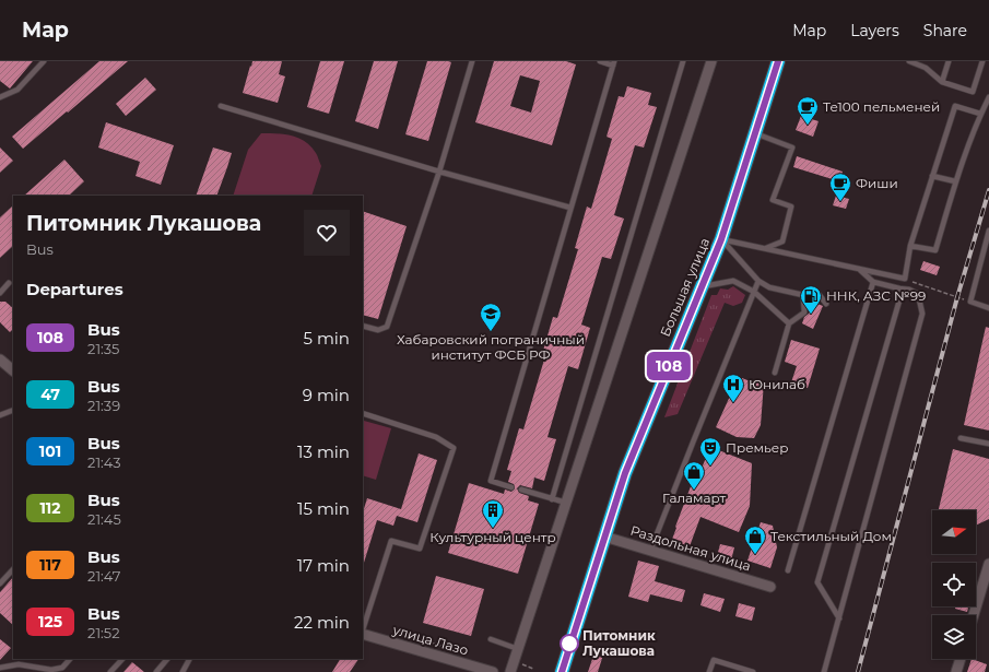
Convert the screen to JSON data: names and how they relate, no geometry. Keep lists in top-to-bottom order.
{
  "streets": {
    "highway": ["Большая улица"],
    "street": ["Раздольная улица", "улица Лазо"]
  },
  "crossings": [
    ["Большая улица", "Раздольная улица"]
  ],
  "places": {
    "cafe": ["Те100 пельменей", "Фиши"],
    "fuel station": ["ННК, АЗС №99"],
    "school or university": ["Хабаровский пограничный институт ФСБ РФ"],
    "hospital": ["Юнилаб"],
    "theatre": ["Премьер"],
    "shop": ["Галамарт", "Текстильный Дом"],
    "building": ["Культурный центр"],
    "other": ["Питомник Лукашова"]
  },
  "lines": ["bus line 108"],
  "north": "right",
  "page": {
    "header": "Map",
    "nav": ["Map", "Layers", "Share"],
    "on_map": "108",
    "heading": [
      ["Питомник Лукашова", "Bus"],
      "Departures"
    ],
    "list": [
      {
        "mark": "108",
        "name": "Bus",
        "note": "21:35",
        "value": "5 min"
      },
      {
        "mark": "47",
        "name": "Bus",
        "note": "21:39",
        "value": "9 min"
      },
      {
        "mark": "101",
        "name": "Bus",
        "note": "21:43",
        "value": "13 min"
      },
      {
        "mark": "112",
        "name": "Bus",
        "note": "21:45",
        "value": "15 min"
      },
      {
        "mark": "117",
        "name": "Bus",
        "note": "21:47",
        "value": "17 min"
      },
      {
        "mark": "125",
        "name": "Bus",
        "note": "21:52",
        "value": "22 min"
      }
    ]
  }
}
